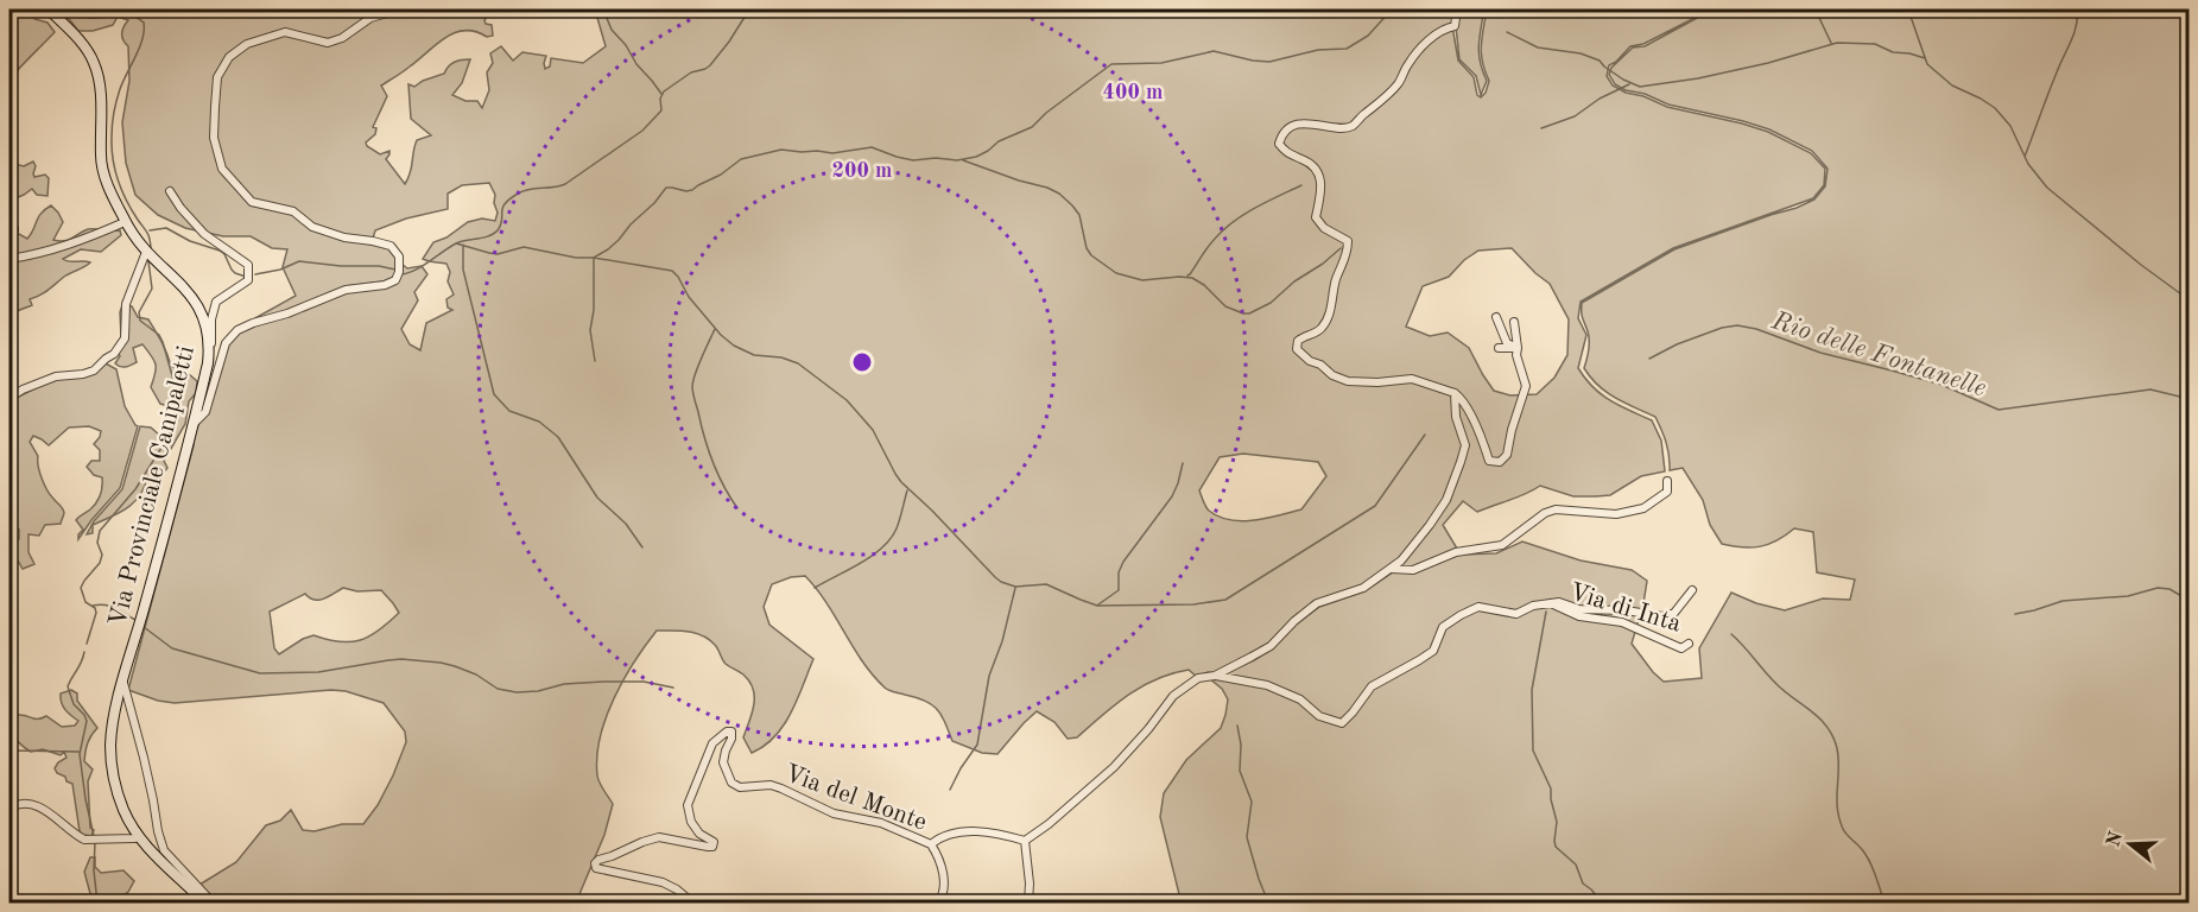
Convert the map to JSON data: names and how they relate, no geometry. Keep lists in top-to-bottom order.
{
  "streets": {
    "main road": ["Via Provinciale Canipaletti"],
    "street": ["Via di Inta", "Via del Monte"]
  },
  "water": ["Rio delle Fontanelle"],
  "north": "left",
  "rings": ["400 m", "200 m"]
}
